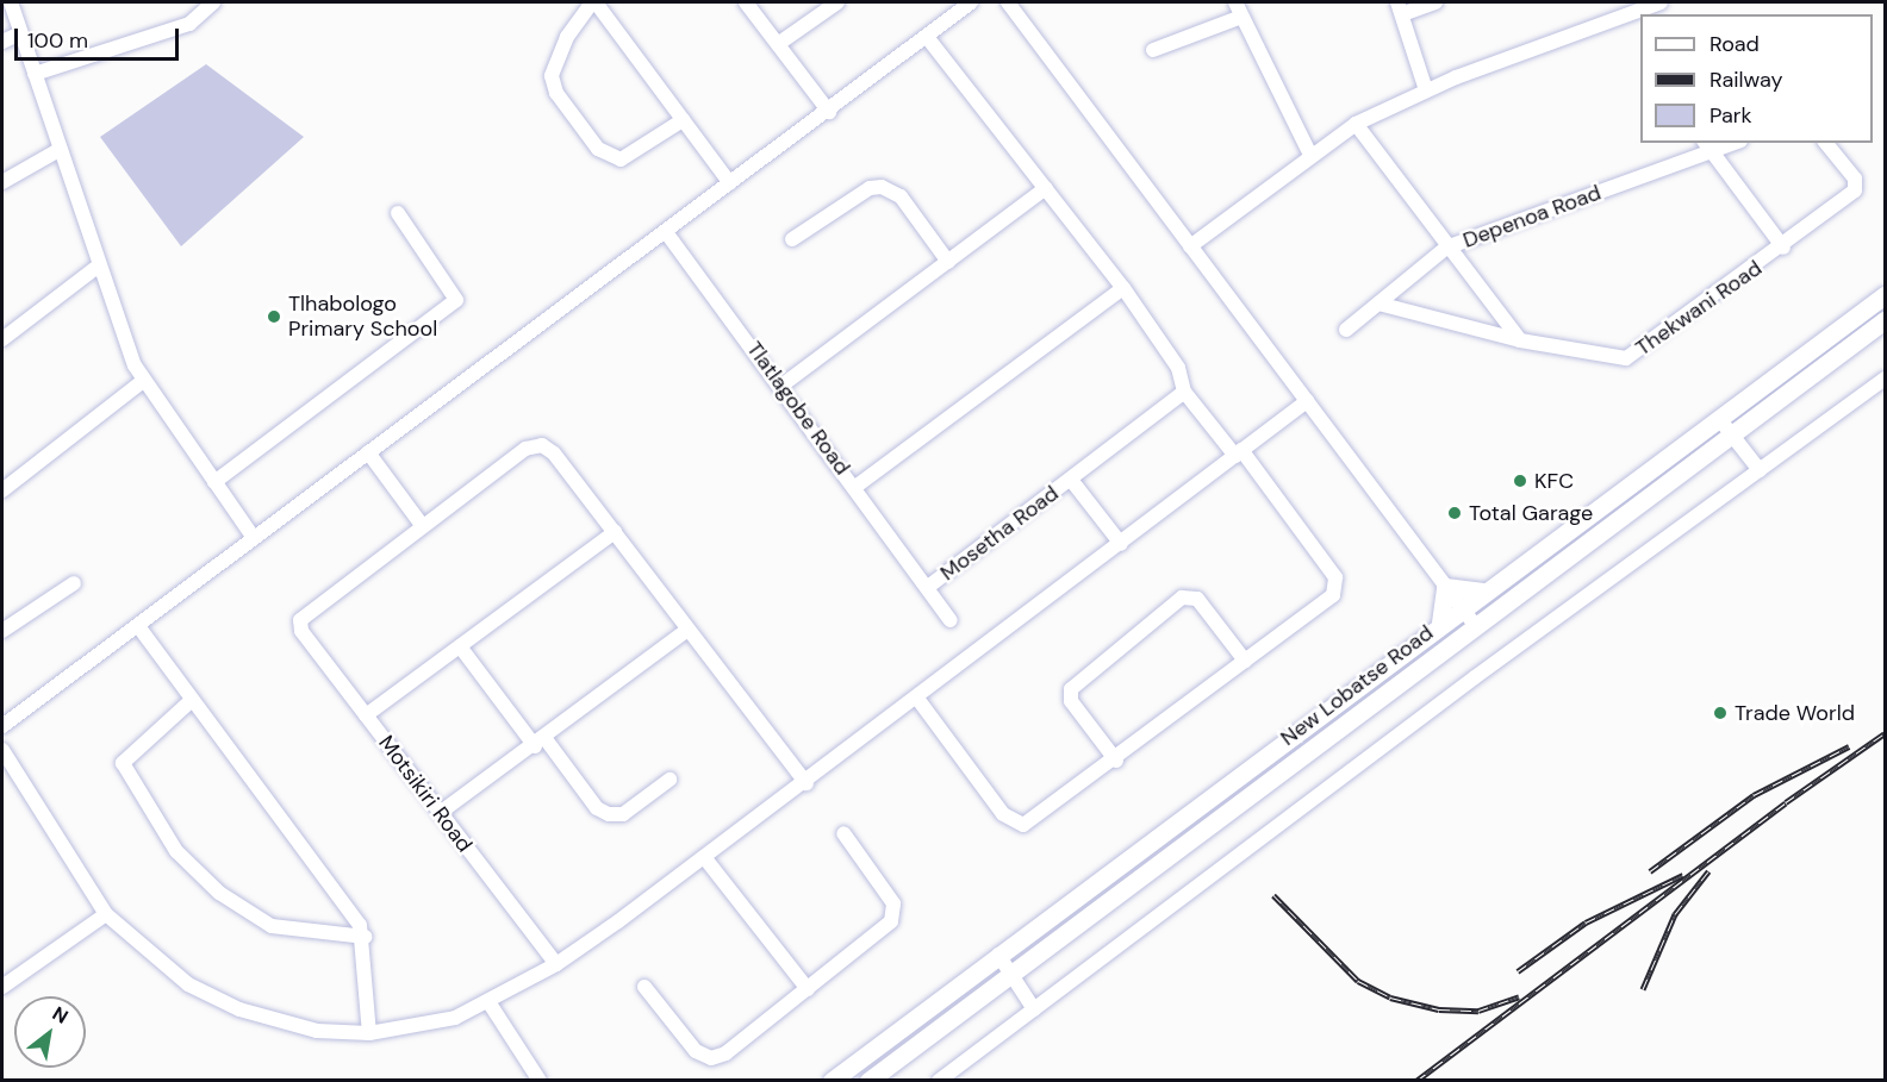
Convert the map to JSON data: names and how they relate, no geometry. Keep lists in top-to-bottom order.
{
  "streets": {
    "main road": ["New Lobatse Road"],
    "street": [
      "Depenoa Road",
      "Thekwani Road",
      "Tlatlagobe Road",
      "Mosetha Road",
      "Motsikiri Road"
    ]
  },
  "crossings": [
    ["Depenoa Road", "Thekwani Road"],
    ["Tlatlagobe Road", "Mosetha Road"]
  ],
  "places": [
    "Tlhabologo Primary School",
    "KFC",
    "Total Garage",
    "Trade World"
  ],
  "legend": ["Road", "Railway", "Park"],
  "scale_bar": "100 m",
  "north": "top right"
}
